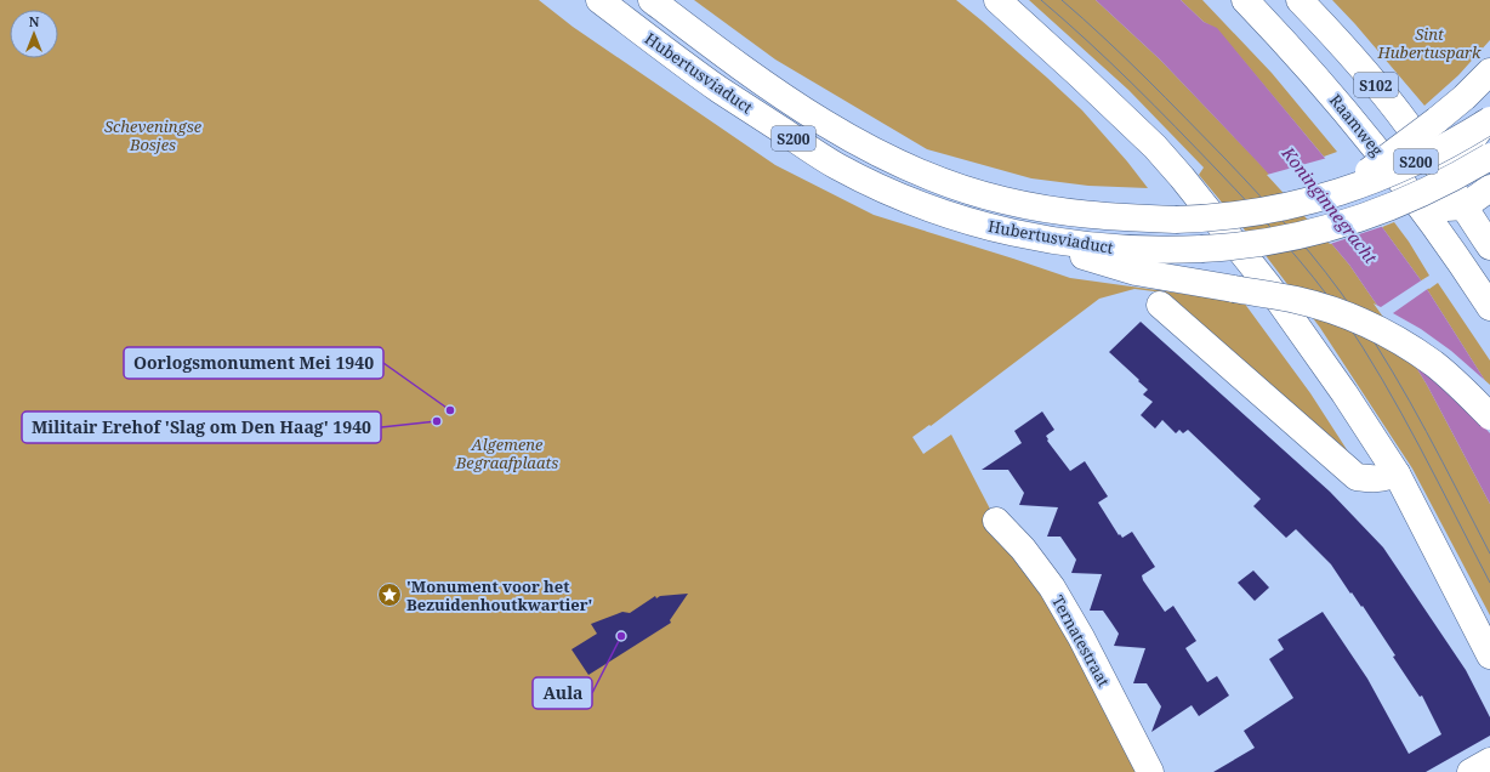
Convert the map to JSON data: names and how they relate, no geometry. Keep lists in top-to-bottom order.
{
  "streets": {
    "main road": [
      "Hubertusviaduct",
      "S102",
      "Raamweg",
      "S200",
      "Ternatestraat"
    ]
  },
  "water": ["Koninginnegracht"],
  "parks": ["Sint Hubertuspark", "Scheveningse Bosjes", "Algemene Begraafplaats"],
  "places": {
    "other": ["Oorlogsmonument Mei 1940", "Militair Erehof 'Slag om Den Haag' 1940", "Aula"],
    "place": ["'Monument voor het Bezuidenhoutkwartier'"]
  },
  "north": "top"
}
